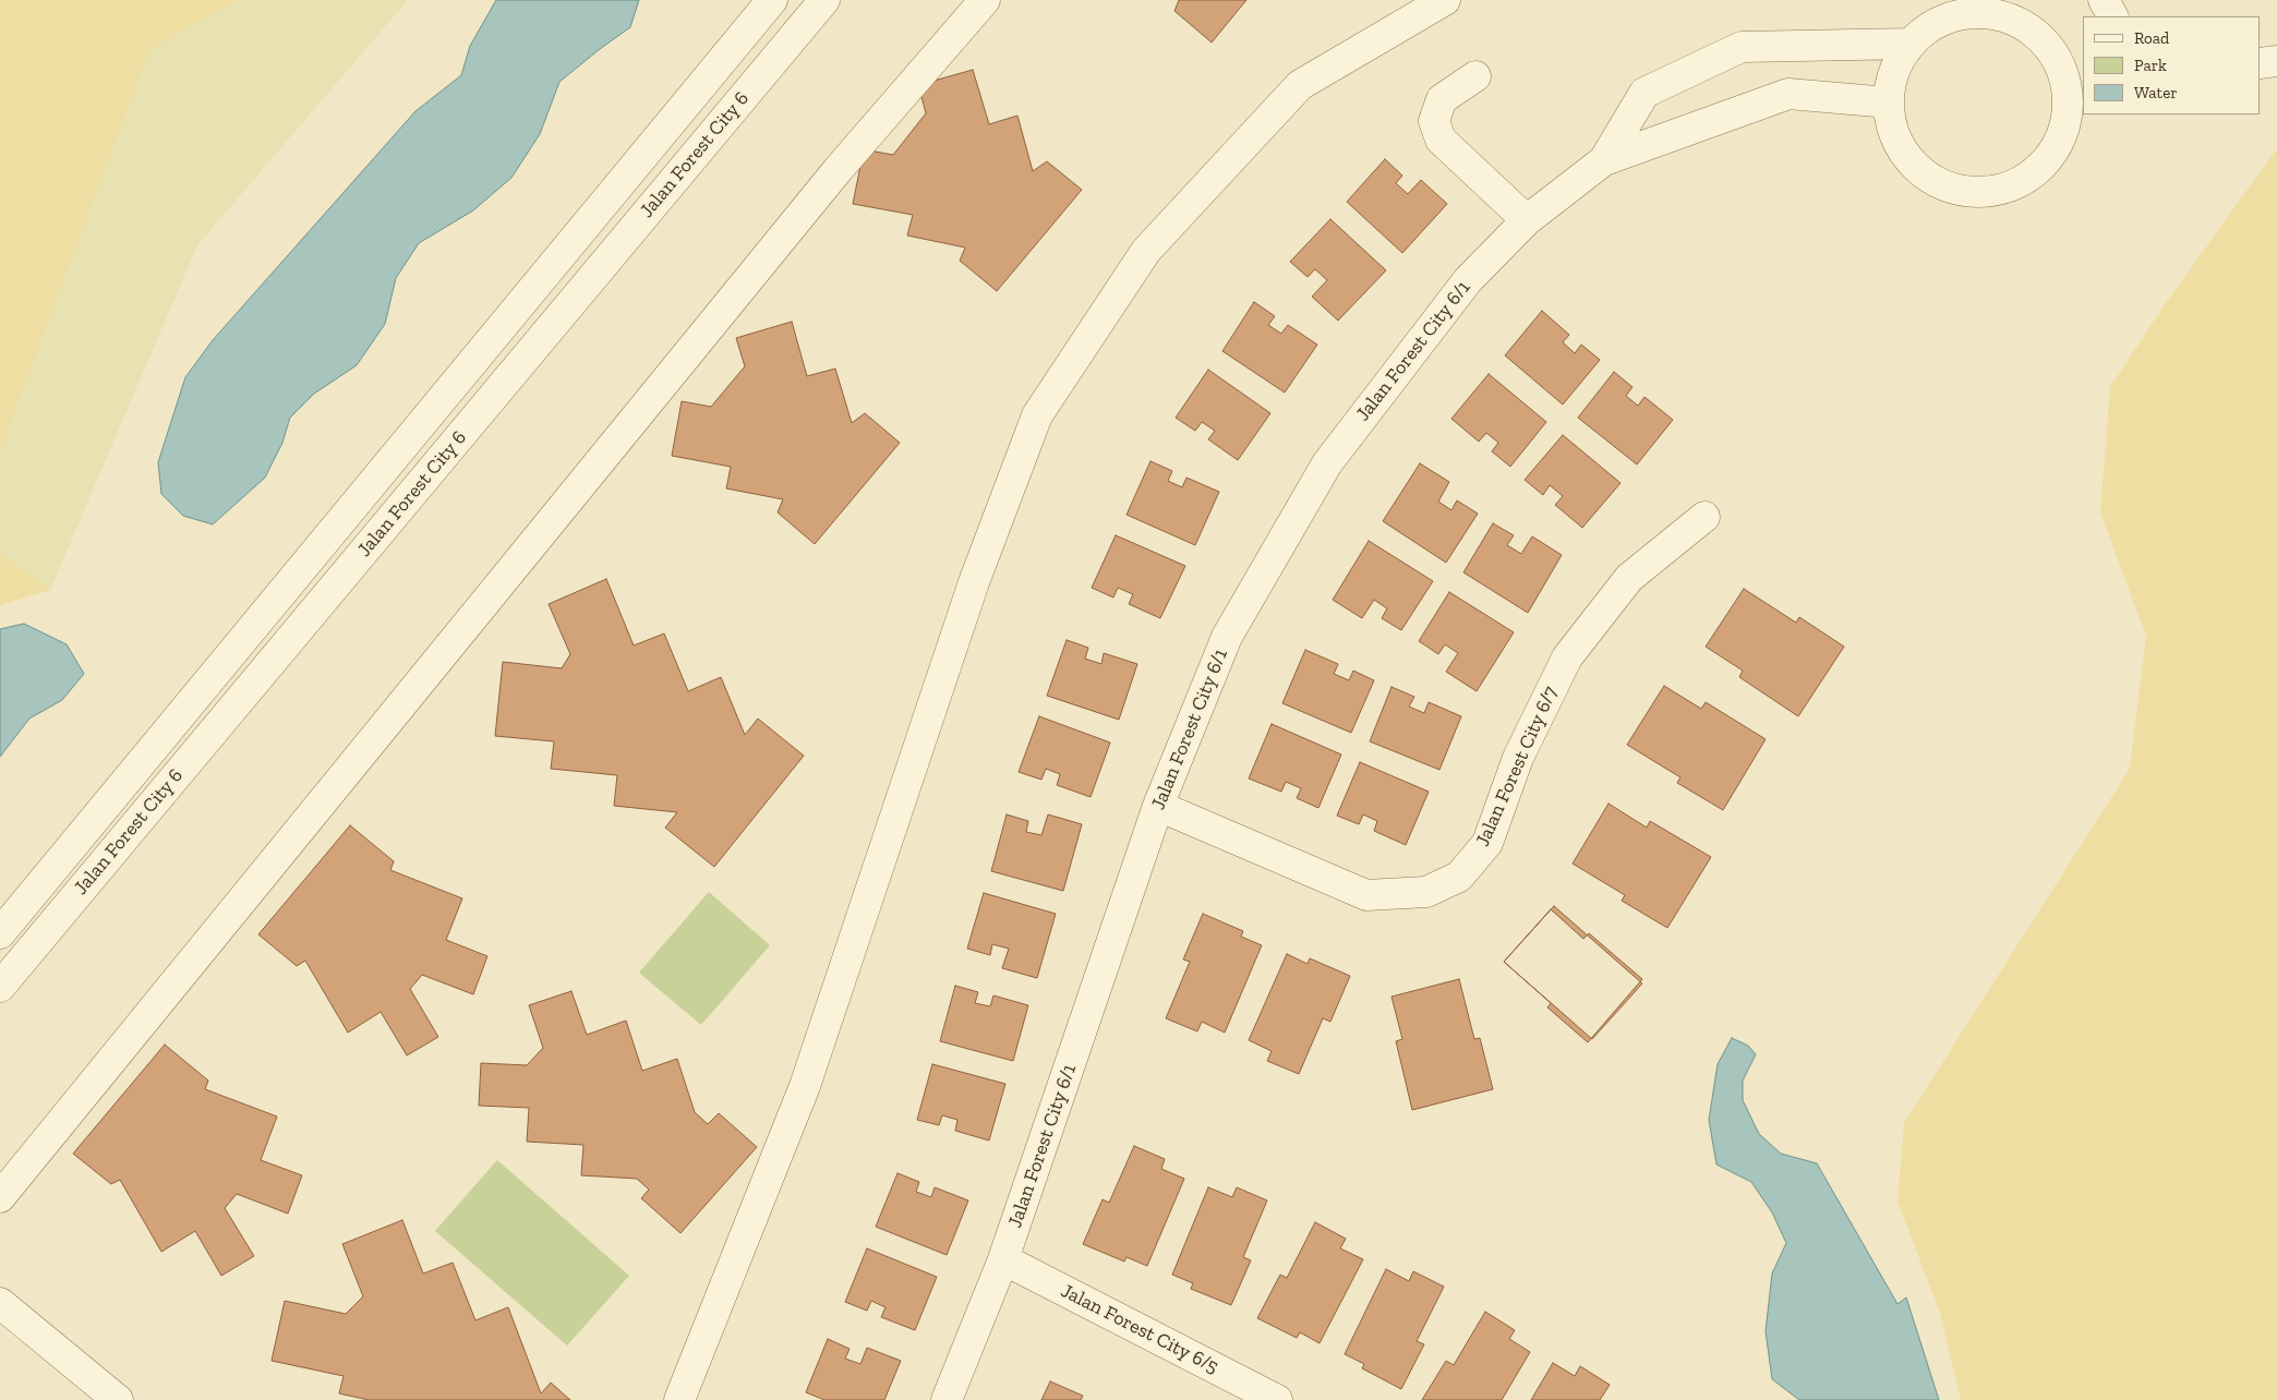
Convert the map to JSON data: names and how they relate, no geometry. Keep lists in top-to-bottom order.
{
  "streets": {
    "street": [
      "Jalan Forest City 6",
      "Jalan Forest City 6/1",
      "Jalan Forest City 6/7",
      "Jalan Forest City 6/5"
    ]
  },
  "crossings": [
    ["Jalan Forest City 6/1", "Jalan Forest City 6/7"],
    ["Jalan Forest City 6/1", "Jalan Forest City 6/5"]
  ],
  "legend": ["Road", "Park", "Water"]
}
